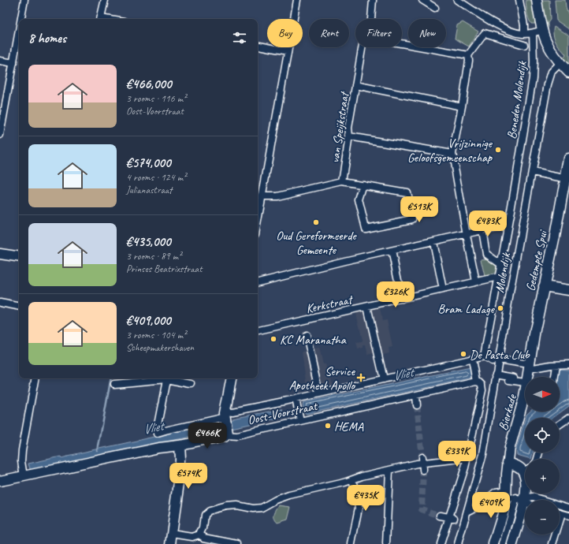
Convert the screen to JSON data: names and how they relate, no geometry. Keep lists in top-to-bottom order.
{
  "streets": {
    "street": [
      "Beneden Molendijk",
      "van Speijkstraat",
      "Gedempte Spui",
      "Molendijk",
      "Kerkstraat",
      "Oost-Voorstraat",
      "Bierkade"
    ]
  },
  "crossings": [
    ["Beneden Molendijk", "Kerkstraat"],
    ["Gedempte Spui", "Bierkade"]
  ],
  "water": ["Vliet"],
  "places": {
    "other": [
      "Vrijzinnige Geloofsgemeenschap",
      "Oud Gereformeerde Gemeente",
      "Bram Ladage",
      "KC Maranatha",
      "De Pasta Club",
      "HEMA"
    ],
    "health": ["Service Apotheek Apollo"]
  },
  "north": "right",
  "page": {
    "chip": [
      "Buy",
      "Rent",
      "Filters",
      "New"
    ],
    "heading": "8 homes",
    "list": [
      {
        "name": "€466,000",
        "note": "3 rooms · 116 m² · Oost-Voorstraat"
      },
      {
        "name": "€574,000",
        "note": "4 rooms · 124 m² · Julianastraat"
      },
      {
        "name": "€435,000",
        "note": "3 rooms · 89 m² · Prinses Beatrixstraat"
      },
      {
        "name": "€409,000",
        "note": "3 rooms · 104 m² · Scheepmakershaven"
      }
    ],
    "price": [
      "€513K",
      "€483K",
      "€326K",
      "€466K",
      "€339K",
      "€574K",
      "€435K",
      "€409K"
    ],
    "map_buttons": ["+", "−"]
  }
}
